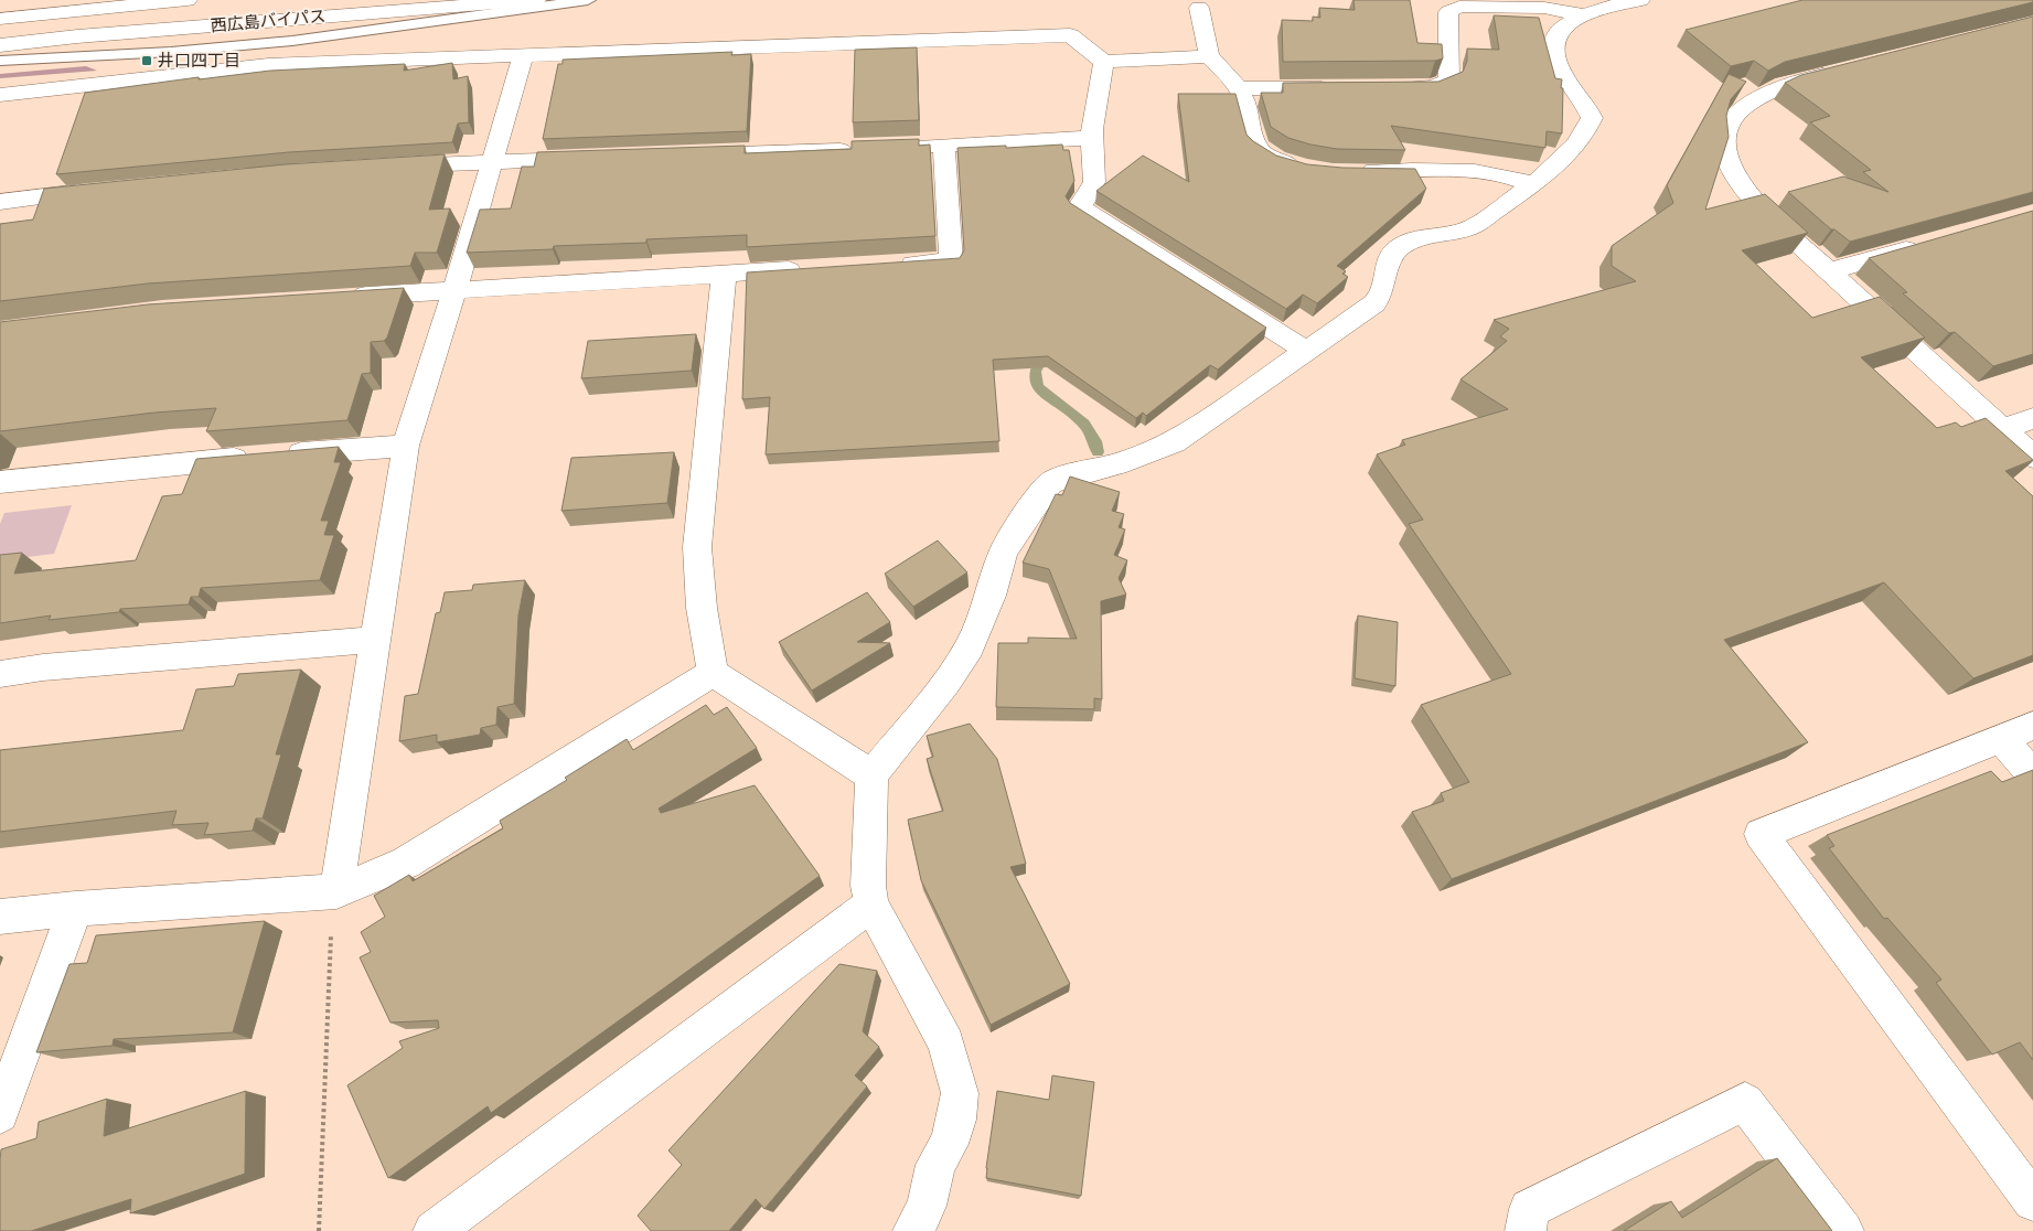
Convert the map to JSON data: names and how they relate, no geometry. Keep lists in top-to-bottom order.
{
  "streets": {
    "main road": ["西広島バイパス"]
  },
  "places": {
    "transit": ["井口四丁目"]
  }
}
